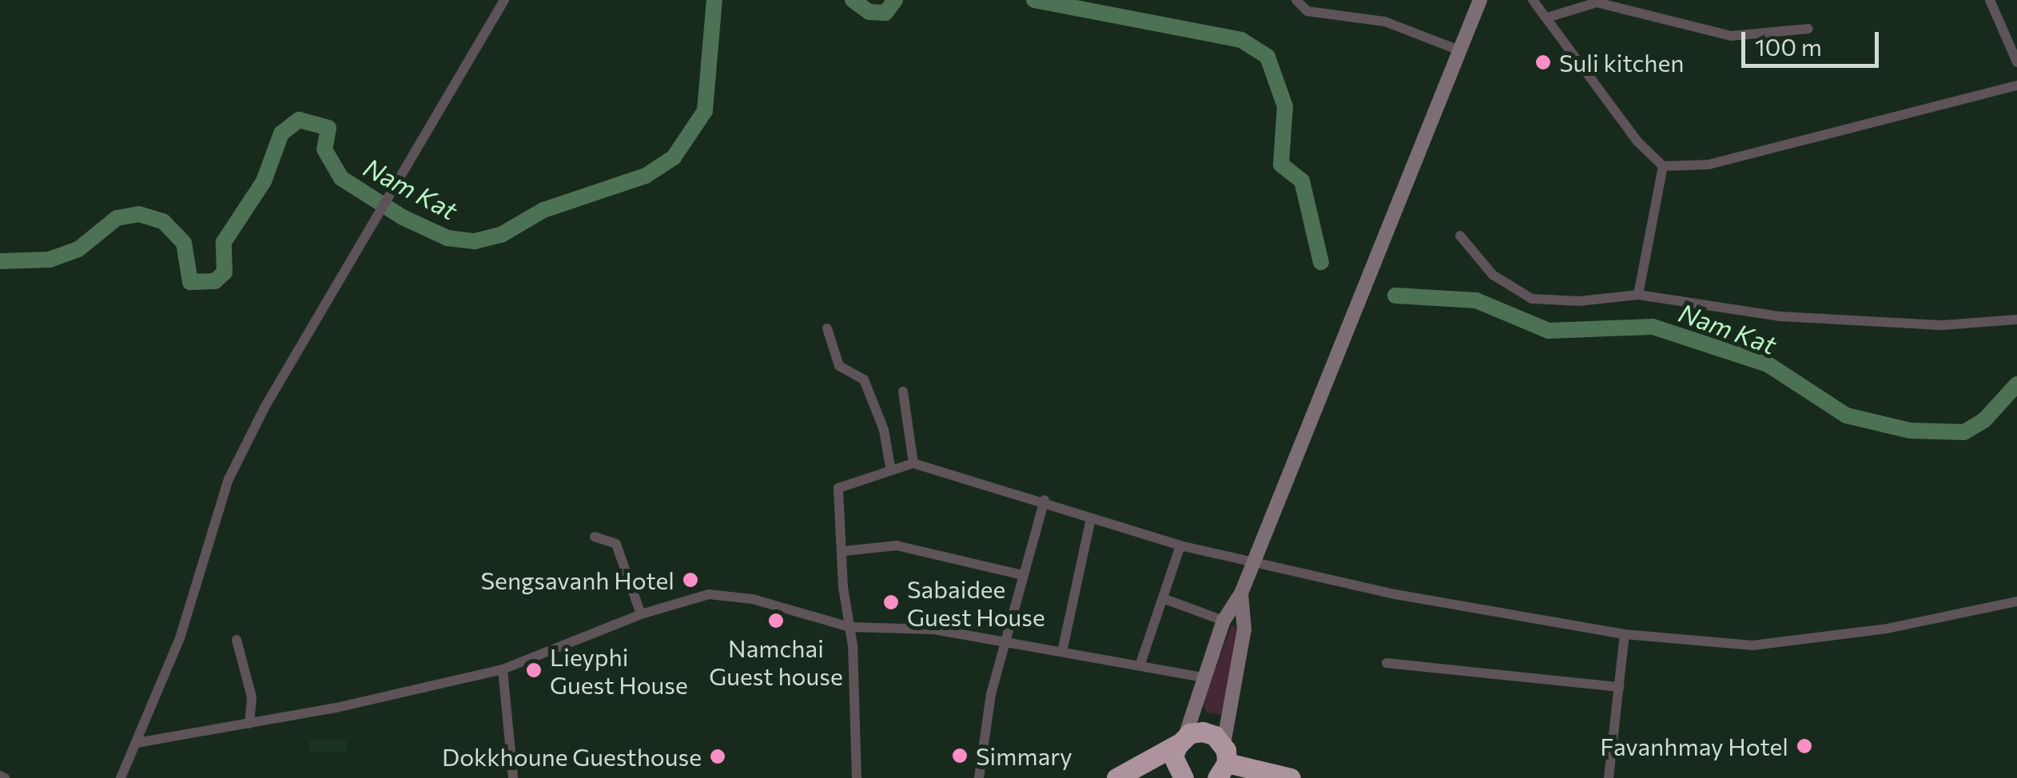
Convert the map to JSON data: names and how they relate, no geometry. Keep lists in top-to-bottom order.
{
  "water": ["Nam Kat"],
  "places": [
    "Suli kitchen",
    "Sengsavanh Hotel",
    "Sabaidee Guest House",
    "Namchai Guest house",
    "Lieyphi Guest House",
    "Favanhmay Hotel",
    "Simmary",
    "Dokkhoune Guesthouse"
  ],
  "scale_bar": "100 m"
}
